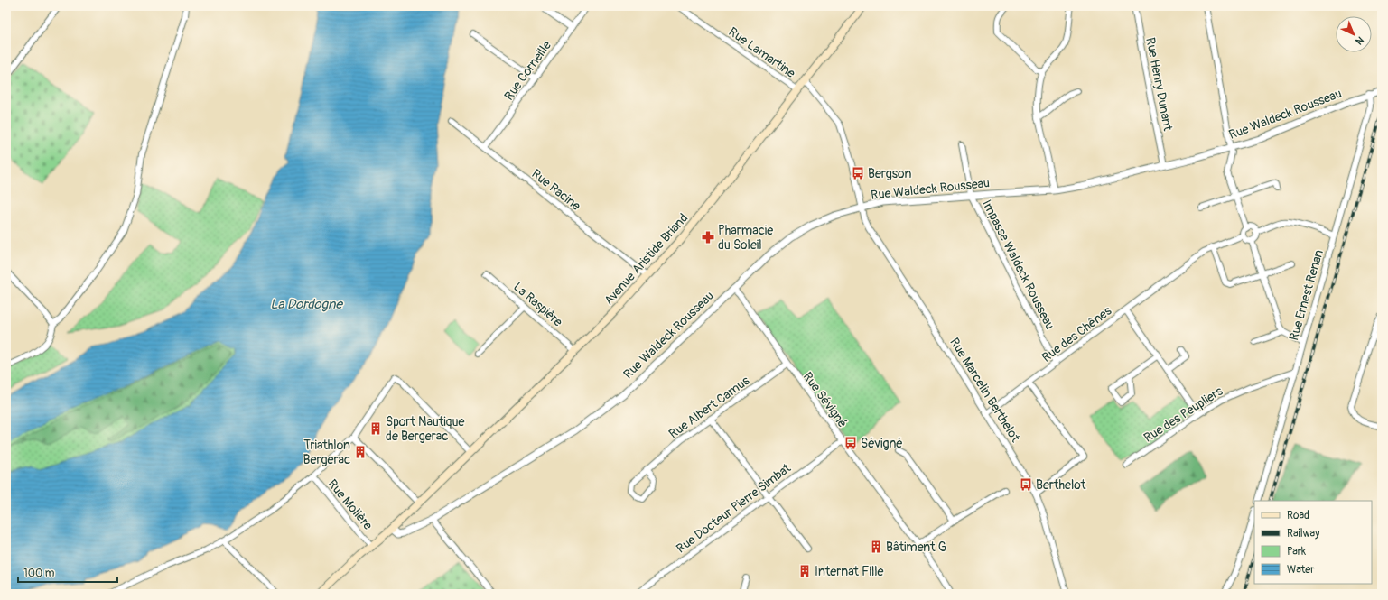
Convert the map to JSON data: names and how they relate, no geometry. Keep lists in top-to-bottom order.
{
  "streets": {
    "main road": ["Avenue Aristide Briand"],
    "street": [
      "Rue Lamartine",
      "Rue Corneille",
      "Rue Henry Dunant",
      "Rue Waldeck Rousseau",
      "Rue Racine",
      "Impasse Waldeck Rousseau",
      "Rue Ernest Renan",
      "La Raspière",
      "Rue des Chênes",
      "Rue Marcelin Berthelot",
      "Rue Sévigné",
      "Rue Albert Camus",
      "Rue des Peupliers",
      "Rue Molière",
      "Rue Docteur Pierre Simbat"
    ]
  },
  "crossings": [
    ["Rue Lamartine", "Avenue Aristide Briand"],
    ["Rue Corneille", "Rue Racine"],
    ["Rue Henry Dunant", "Rue Waldeck Rousseau"],
    ["Rue Waldeck Rousseau", "Avenue Aristide Briand"],
    ["Rue Waldeck Rousseau", "Impasse Waldeck Rousseau"],
    ["Rue Waldeck Rousseau", "Rue Ernest Renan"],
    ["Rue Waldeck Rousseau", "Rue Marcelin Berthelot"],
    ["Rue Waldeck Rousseau", "Rue Sévigné"],
    ["Rue Racine", "Avenue Aristide Briand"],
    ["Avenue Aristide Briand", "La Raspière"],
    ["Avenue Aristide Briand", "Rue Marcelin Berthelot"],
    ["Avenue Aristide Briand", "Rue Molière"],
    ["Impasse Waldeck Rousseau", "Rue des Chênes"],
    ["Rue Ernest Renan", "Rue des Peupliers"],
    ["Rue des Chênes", "Rue Marcelin Berthelot"],
    ["Rue Sévigné", "Rue Albert Camus"],
    ["Rue Sévigné", "Rue Docteur Pierre Simbat"]
  ],
  "water": ["La Dordogne"],
  "places": {
    "bus stop": ["Bergson", "Sévigné", "Berthelot"],
    "pharmacy": ["Pharmacie du Soleil"],
    "building": [
      "Sport Nautique de Bergerac",
      "Triathlon Bergerac",
      "Bâtiment G",
      "Internat Fille"
    ]
  },
  "legend": [
    "Road",
    "Railway",
    "Park",
    "Water"
  ],
  "scale_bar": "100 m",
  "north": "bottom right"
}
